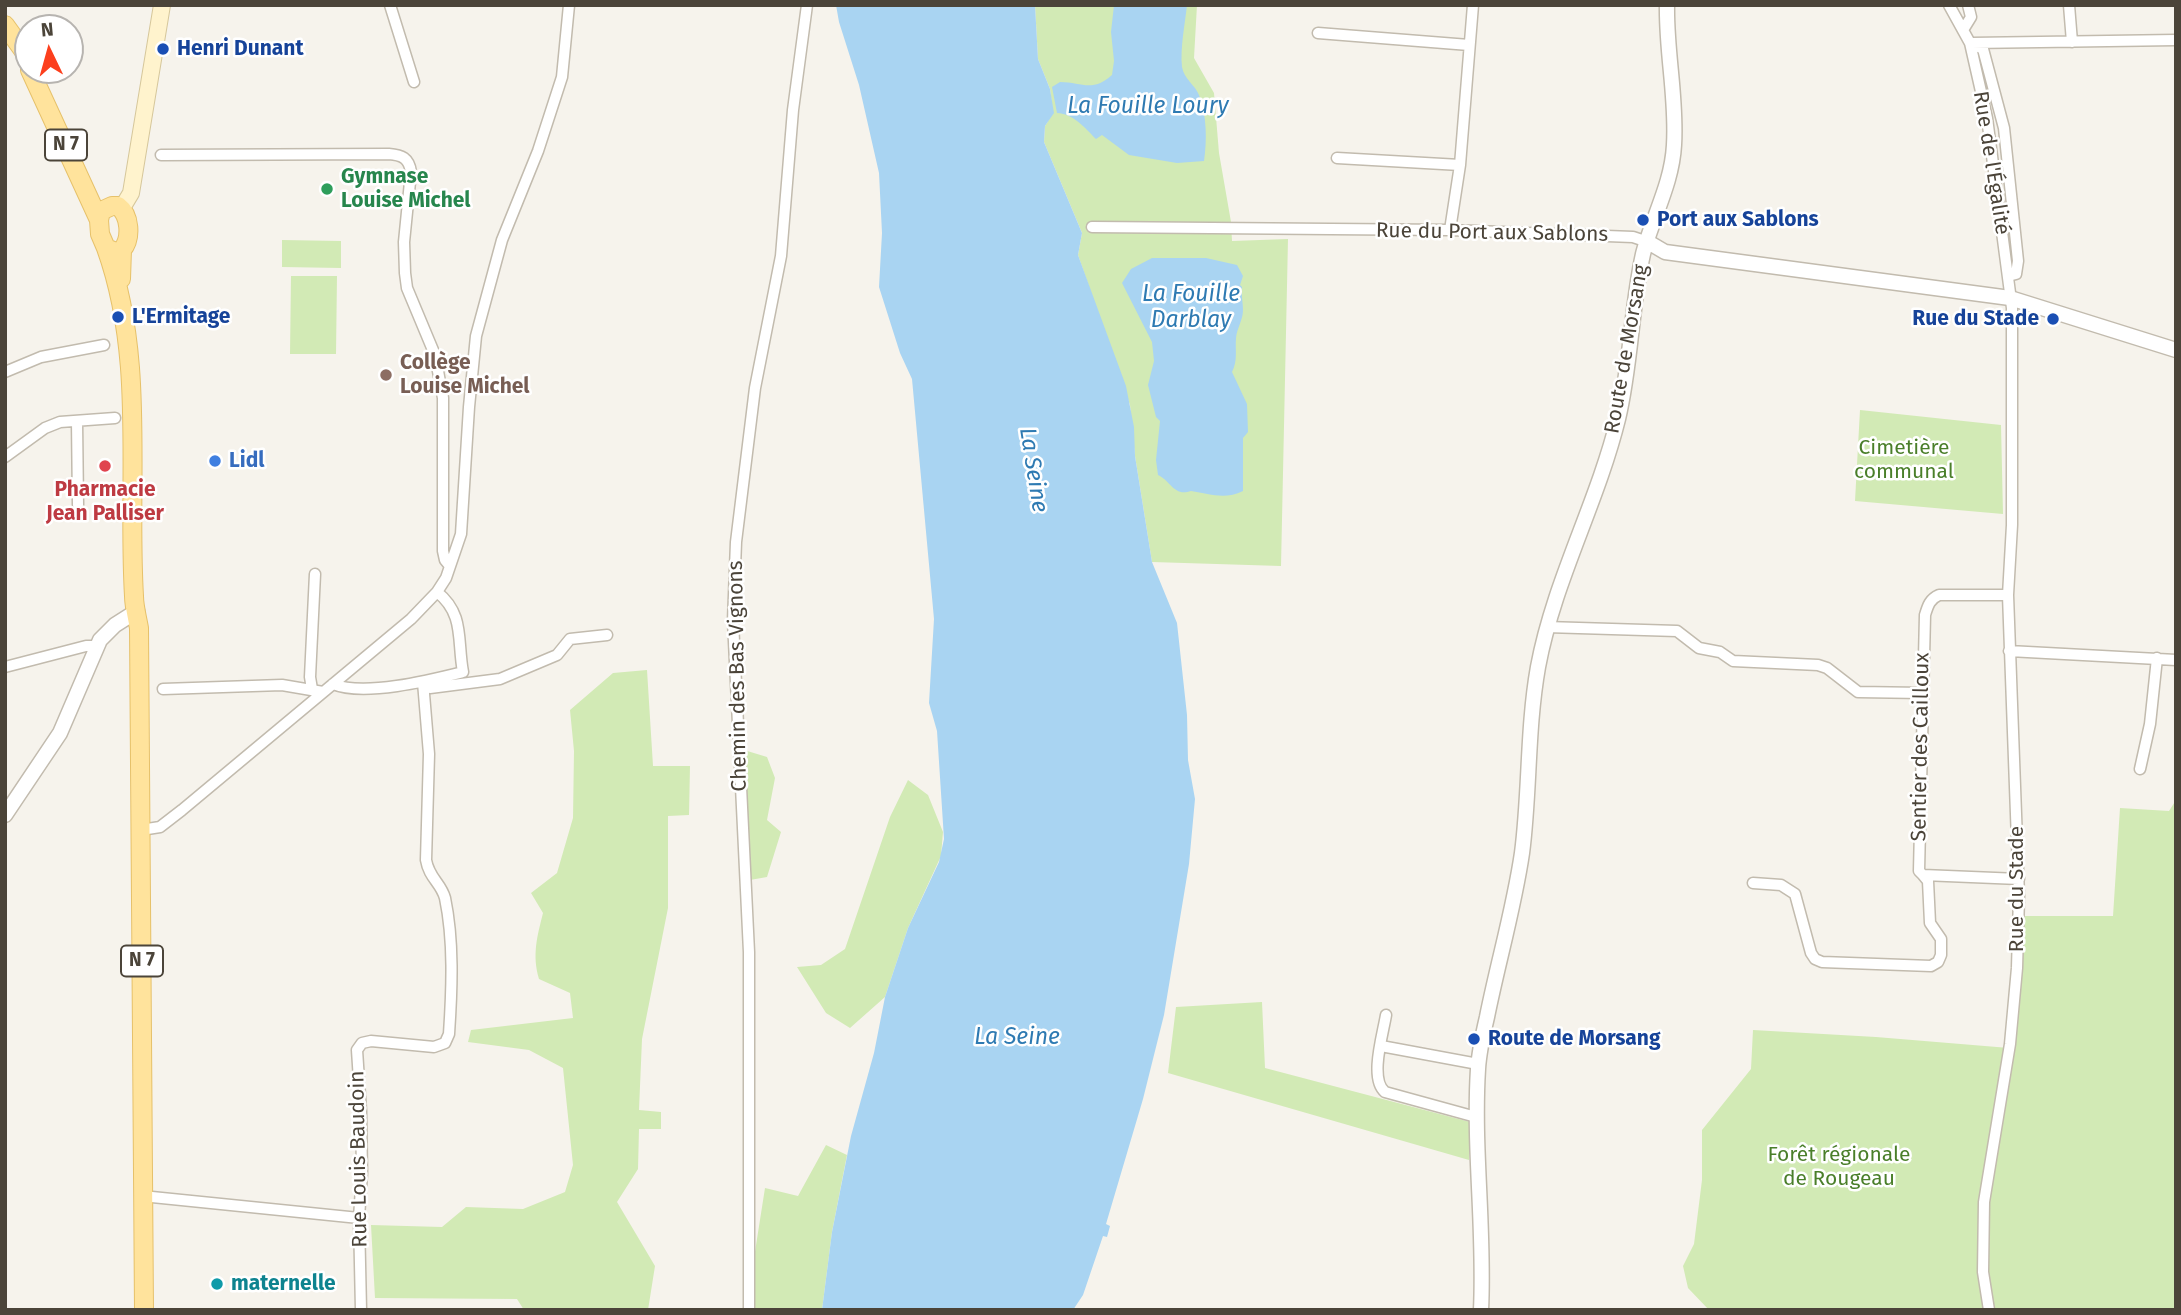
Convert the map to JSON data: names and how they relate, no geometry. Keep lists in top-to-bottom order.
{
  "streets": {
    "main road": ["N 7"],
    "street": [
      "Rue de l'Égalité",
      "Rue du Port aux Sablons",
      "Route de Morsang",
      "Chemin des Bas Vignons",
      "Sentier des Cailloux",
      "Rue du Stade",
      "Rue Louis Baudoin"
    ]
  },
  "crossings": [
    ["Rue de l'Égalité", "Rue du Port aux Sablons"],
    ["Rue de l'Égalité", "Rue du Stade"],
    ["Rue du Port aux Sablons", "Route de Morsang"],
    ["Rue du Port aux Sablons", "Rue du Stade"],
    ["Sentier des Cailloux", "Rue du Stade"]
  ],
  "water": ["La Fouille Loury", "La Fouille Darblay", "La Seine"],
  "parks": ["Cimetière communal", "Forêt régionale de Rougeau"],
  "places": [
    "Henri Dunant",
    "Gymnase Louise Michel",
    "Port aux Sablons",
    "L'Ermitage",
    "Rue du Stade",
    "Collège Louise Michel",
    "Lidl",
    "Pharmacie Jean Palliser",
    "Route de Morsang",
    "maternelle"
  ],
  "north": "top"
}
